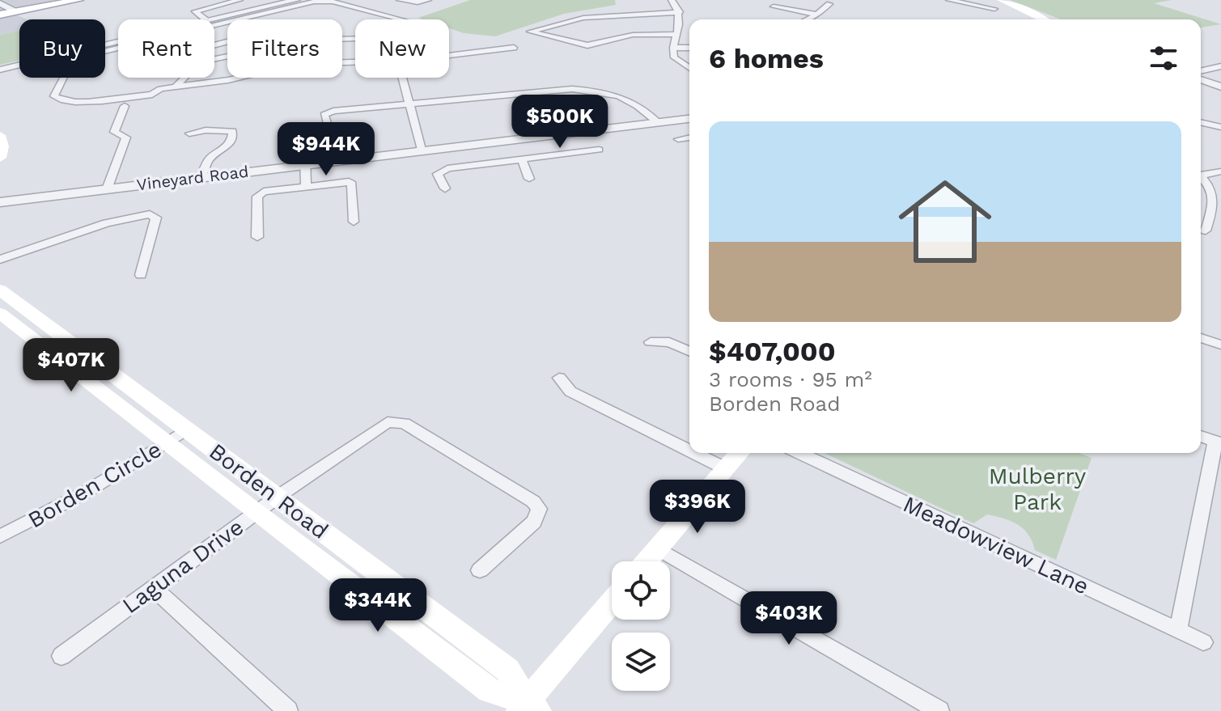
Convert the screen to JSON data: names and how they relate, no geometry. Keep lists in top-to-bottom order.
{
  "streets": {
    "main road": ["Borden Road"],
    "street": [
      "Vineyard Road",
      "Borden Circle",
      "Meadowview Lane",
      "Laguna Drive"
    ]
  },
  "crossings": [
    ["Borden Circle", "Borden Road"],
    ["Borden Road", "Laguna Drive"]
  ],
  "parks": ["Mulberry Park"],
  "page": {
    "chip": [
      "Buy",
      "Rent",
      "Filters",
      "New"
    ],
    "heading": "6 homes",
    "price": [
      "$500K",
      "$944K",
      "$407K",
      "$396K",
      "$344K",
      "$403K"
    ],
    "list": [
      {
        "name": "$407,000",
        "note": "3 rooms · 95 m² · Borden Road"
      }
    ]
  }
}
